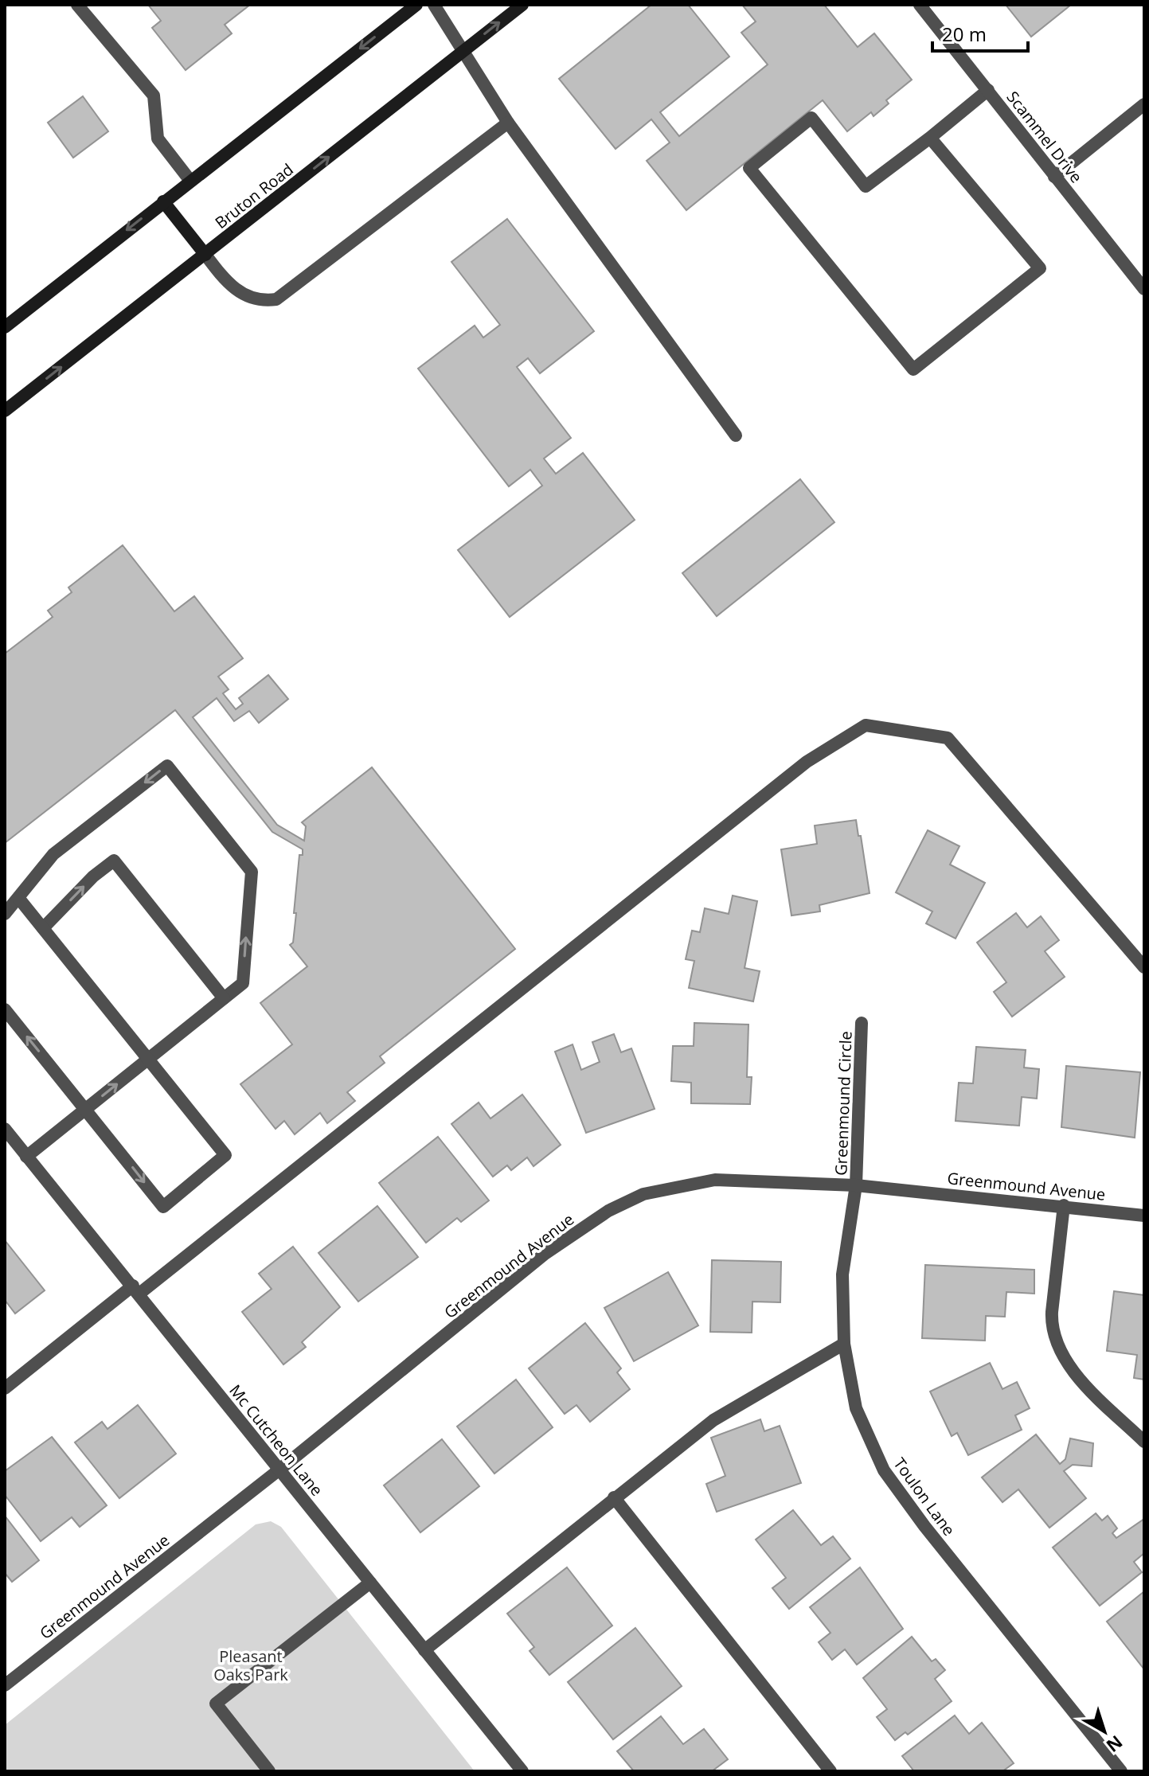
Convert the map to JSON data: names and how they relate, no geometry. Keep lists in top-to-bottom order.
{
  "streets": {
    "main road": ["Bruton Road"],
    "street": [
      "Scammel Drive",
      "Greenmound Circle",
      "Greenmound Avenue",
      "Mc Cutcheon Lane",
      "Toulon Lane"
    ]
  },
  "crossings": [
    ["Greenmound Circle", "Greenmound Avenue"],
    ["Greenmound Circle", "Toulon Lane"],
    ["Greenmound Avenue", "Mc Cutcheon Lane"],
    ["Greenmound Avenue", "Toulon Lane"]
  ],
  "parks": ["Pleasant Oaks Park"],
  "scale_bar": "20 m",
  "north": "bottom right"
}
